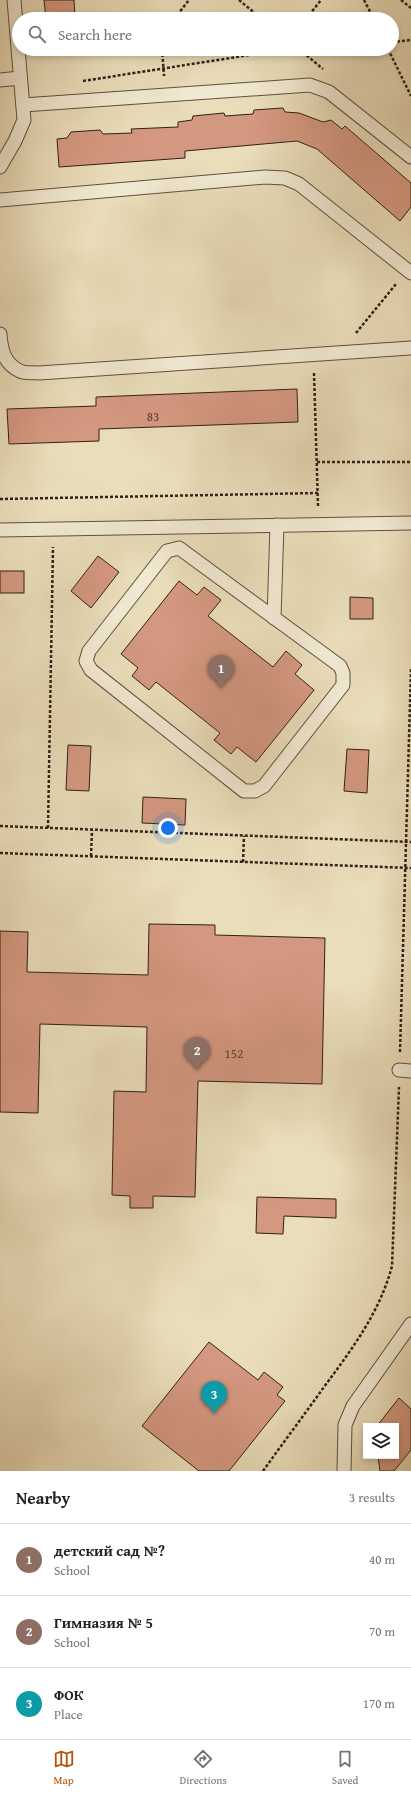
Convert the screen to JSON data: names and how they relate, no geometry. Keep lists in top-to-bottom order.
{
  "house_numbers": ["83", "152"],
  "page": {
    "search": "Search here",
    "pins": ["1", "2", "3"],
    "heading": ["Nearby", "3 results"],
    "list": [
      {
        "mark": "1",
        "name": "детский сад №?",
        "note": "School",
        "value": "40 m"
      },
      {
        "mark": "2",
        "name": "Гимназия № 5",
        "note": "School",
        "value": "70 m"
      },
      {
        "mark": "3",
        "name": "ФОК",
        "note": "Place",
        "value": "170 m"
      }
    ],
    "nav": ["Map", "Directions", "Saved"]
  }
}
